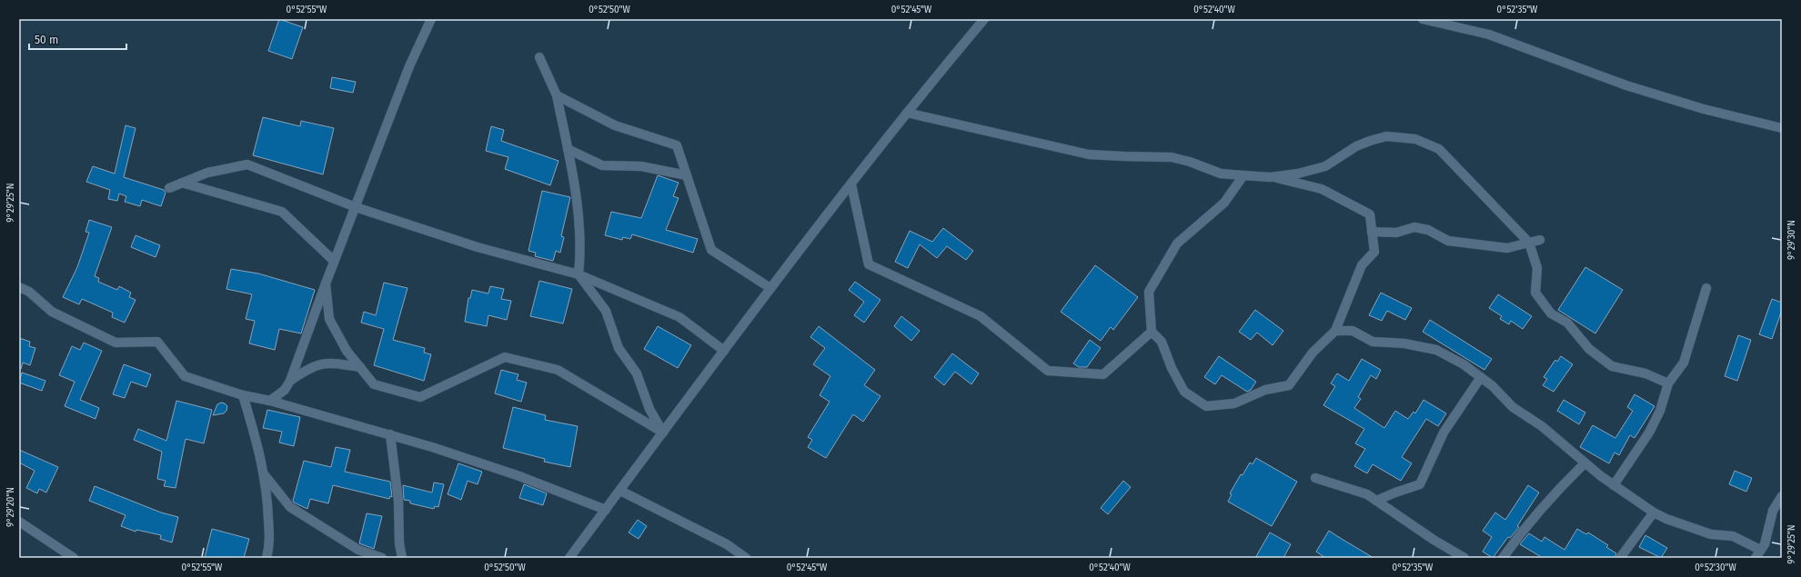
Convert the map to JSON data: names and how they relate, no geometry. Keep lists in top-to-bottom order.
{
  "scale_bar": "50 m",
  "coordinates": [
    "0°52'55\"W",
    "0°52'50\"W",
    "0°52'45\"W",
    "0°52'40\"W",
    "0°52'35\"W",
    "9°29'25\"N",
    "9°29'30\"N",
    "9°29'20\"N",
    "0°52'30\"W"
  ]
}
